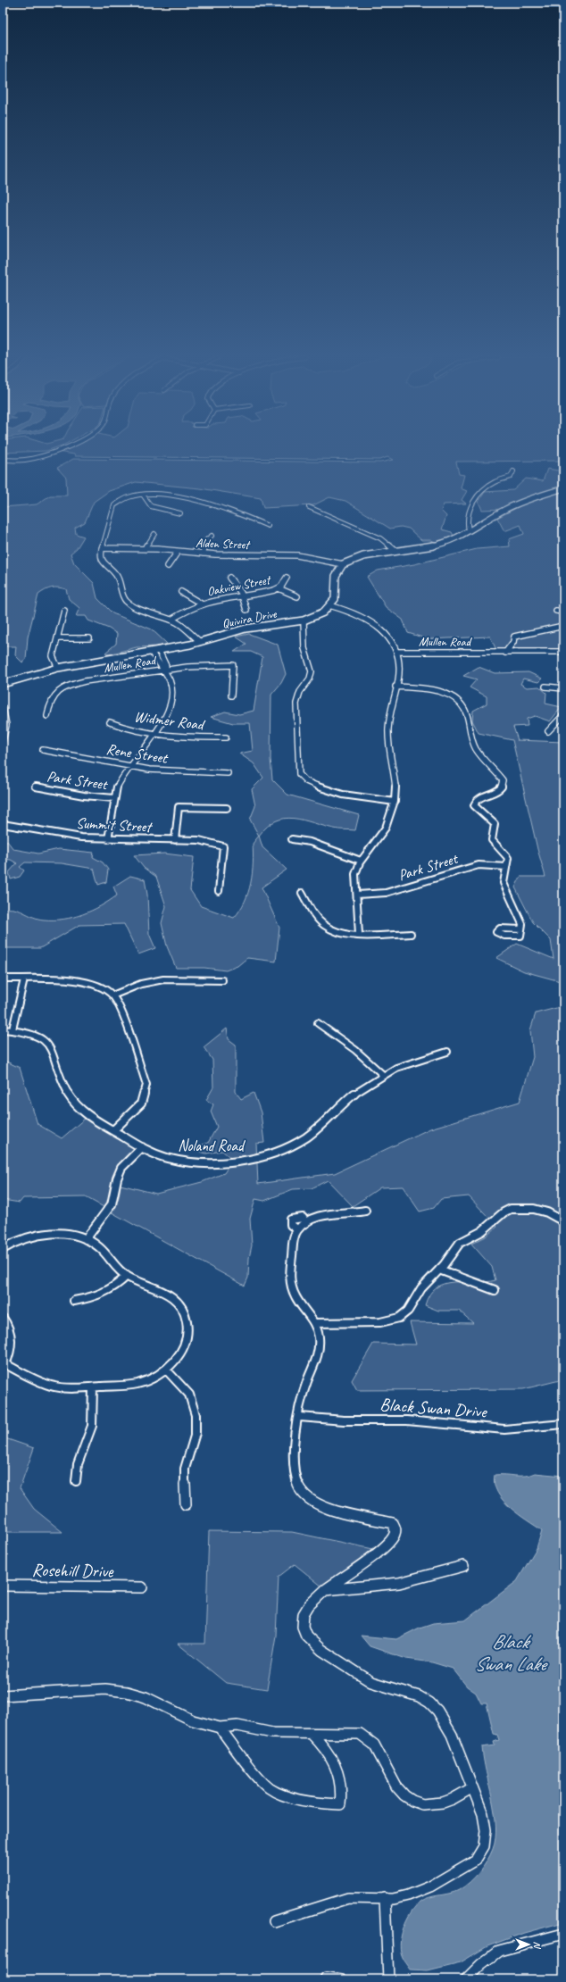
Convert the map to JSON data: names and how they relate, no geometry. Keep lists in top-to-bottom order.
{
  "streets": {
    "main road": ["Quivira Drive"],
    "street": [
      "Alden Street",
      "Oakview Street",
      "Mullen Road",
      "Widmer Road",
      "Rene Street",
      "Park Street",
      "Summit Street",
      "Noland Road",
      "Black Swan Drive",
      "Rosehill Drive"
    ]
  },
  "water": ["Black Swan Lake"],
  "north": "right"
}
